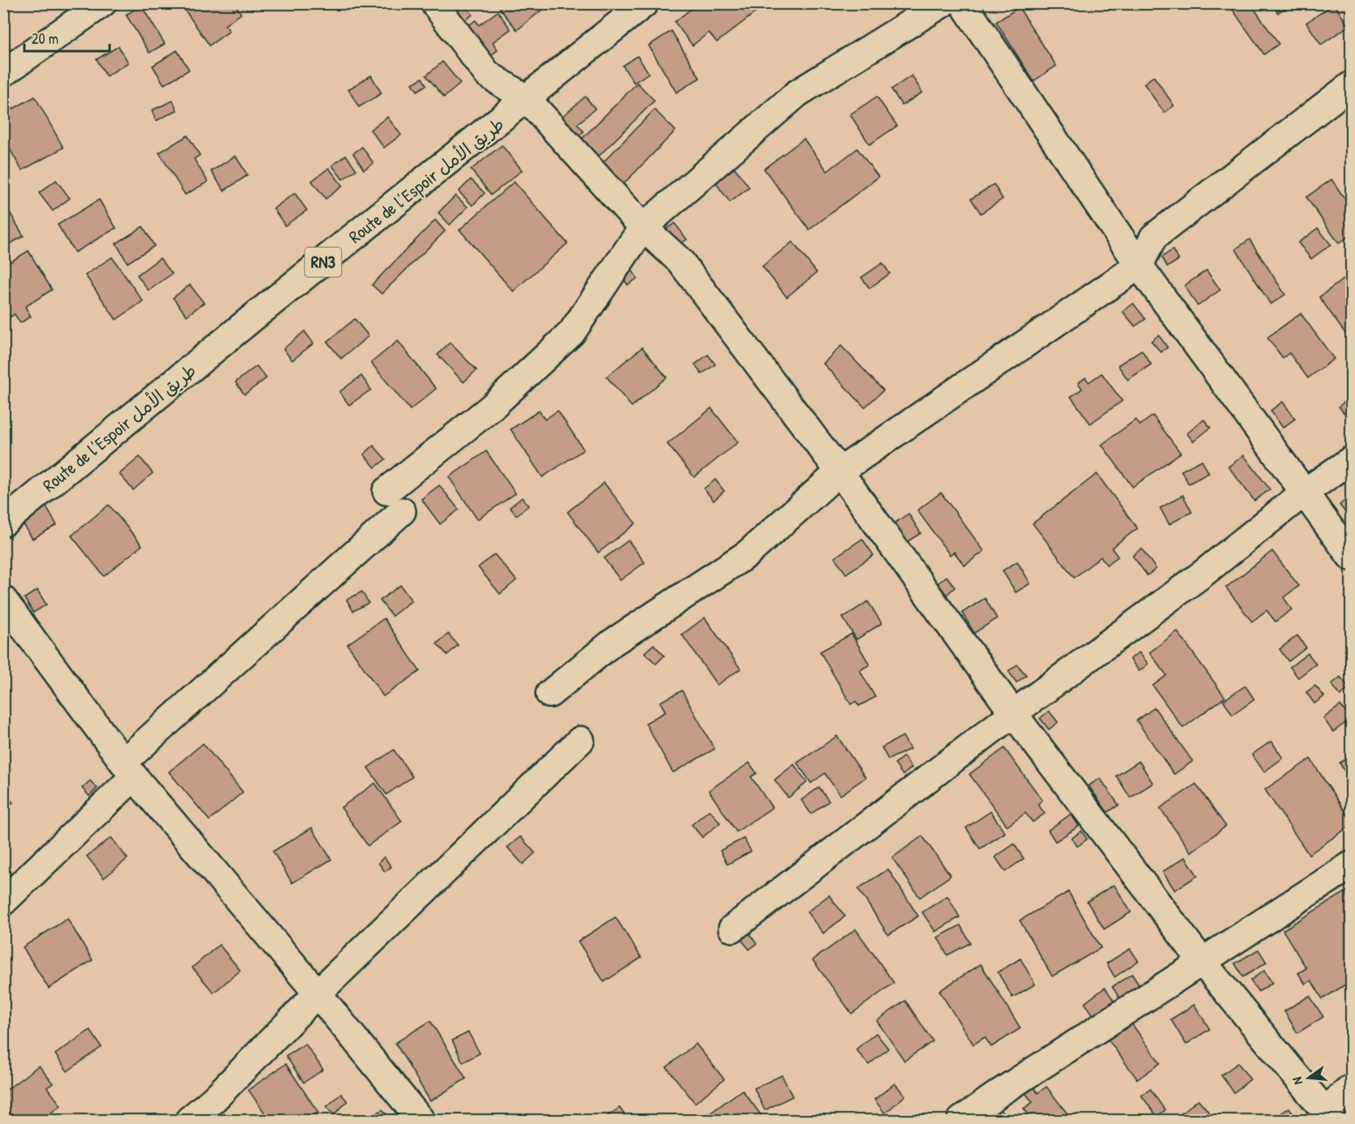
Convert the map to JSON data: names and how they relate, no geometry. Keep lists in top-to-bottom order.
{
  "streets": {
    "main road": ["Route de l’Espoir طريق الأمل", "RN3"]
  },
  "scale_bar": "20 m",
  "north": "left"
}
